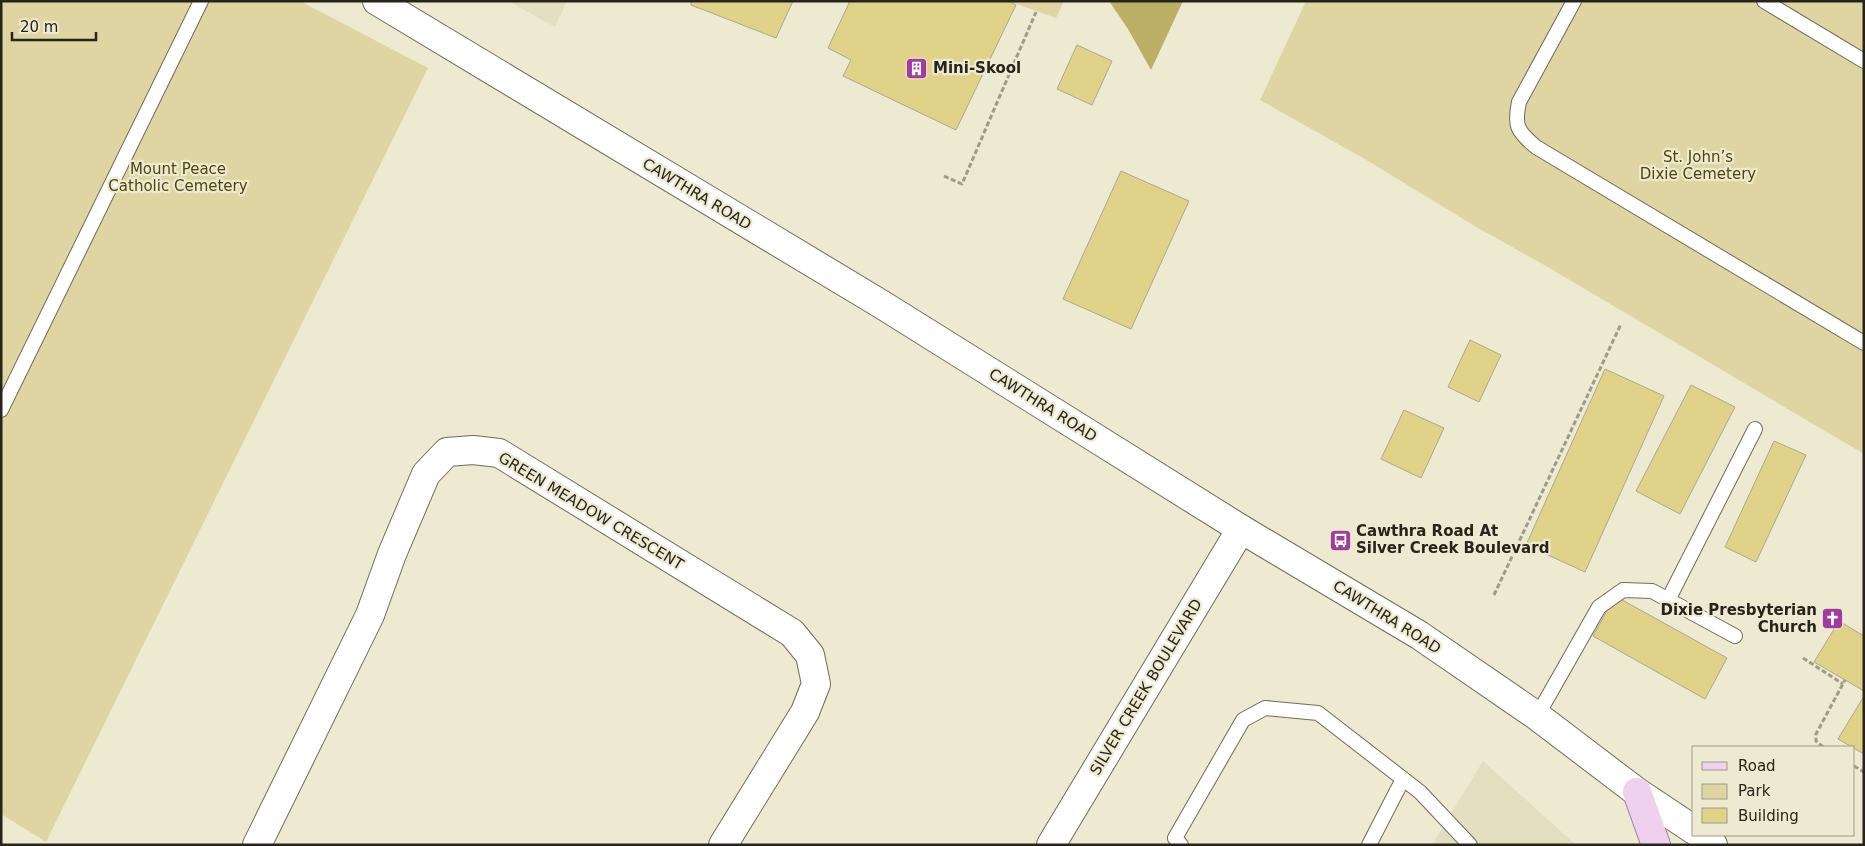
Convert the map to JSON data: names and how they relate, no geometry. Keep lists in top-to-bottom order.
{
  "streets": {
    "main road": ["CAWTHRA ROAD", "GREEN MEADOW CRESCENT", "SILVER CREEK BOULEVARD"]
  },
  "crossings": [
    ["CAWTHRA ROAD", "SILVER CREEK BOULEVARD"]
  ],
  "parks": ["St. John’s Dixie Cemetery", "Mount Peace Catholic Cemetery"],
  "places": {
    "building": ["Mini-Skool"],
    "bus stop": ["Cawthra Road At Silver Creek Boulevard"],
    "church": ["Dixie Presbyterian Church"]
  },
  "legend": ["Road", "Park", "Building"],
  "scale_bar": "20 m"
}
